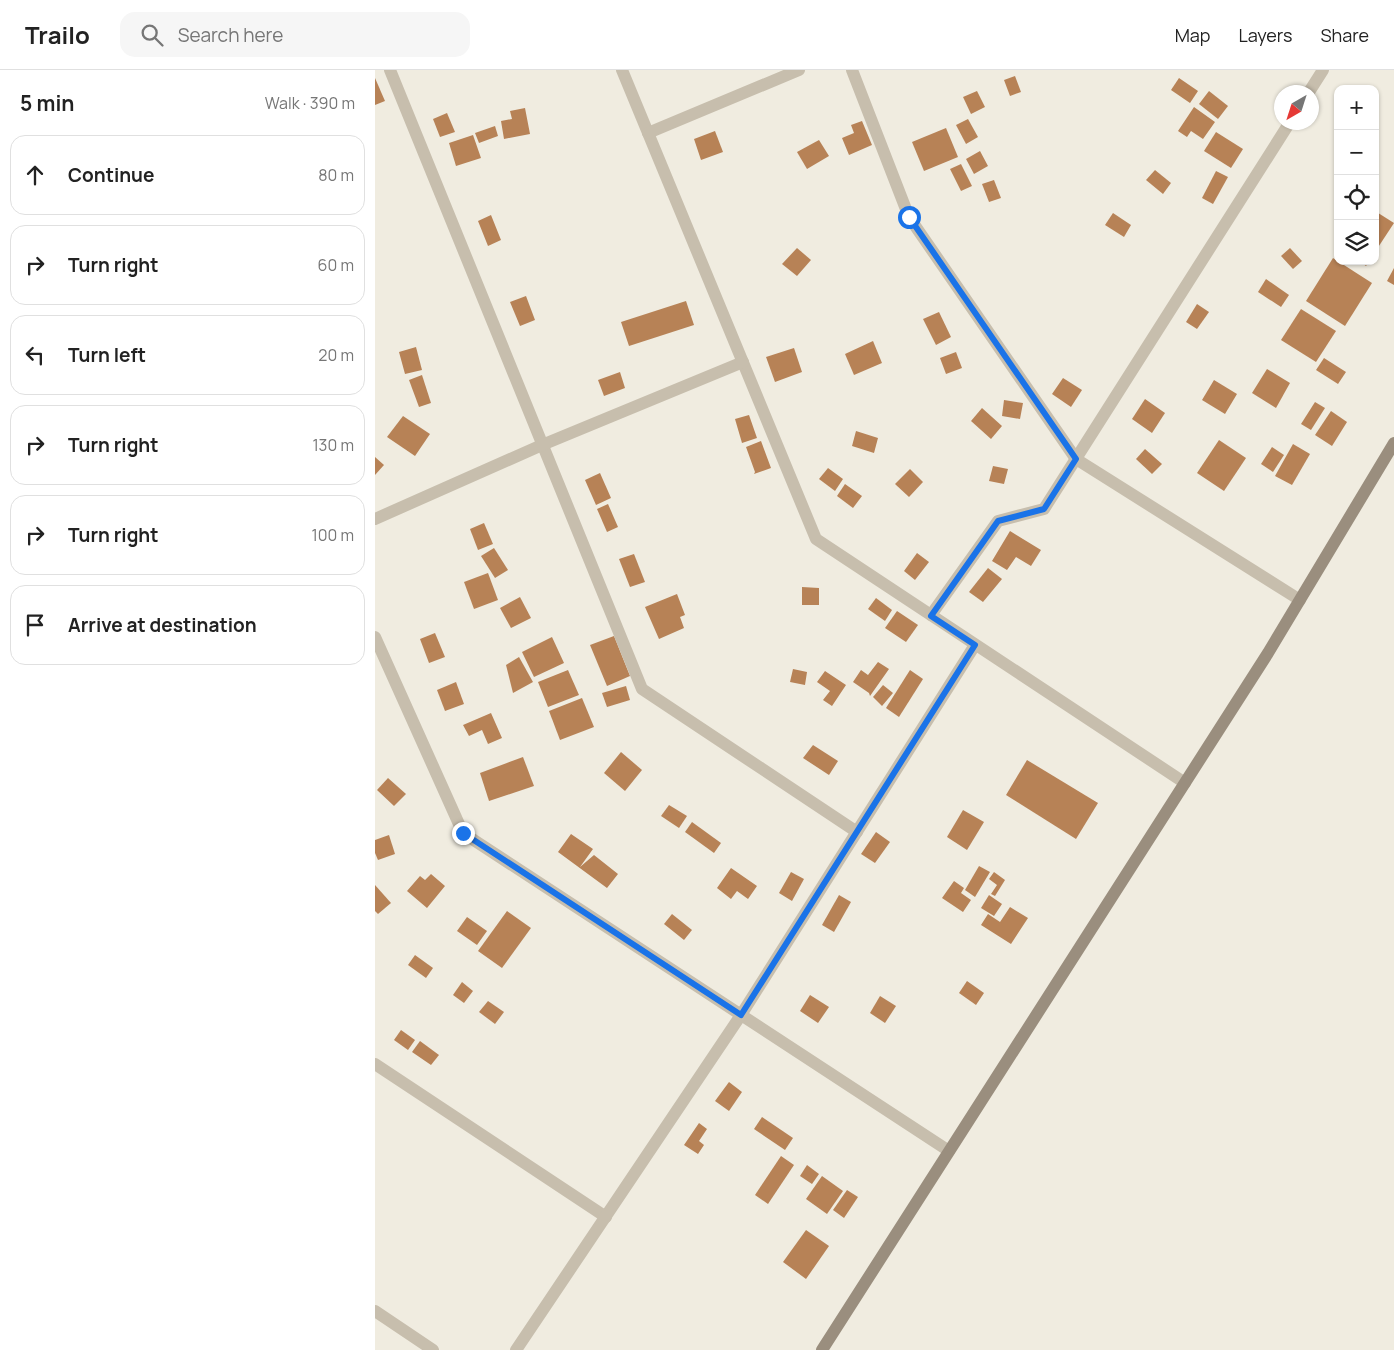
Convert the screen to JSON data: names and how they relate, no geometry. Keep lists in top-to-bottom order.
{
  "north": "bottom left",
  "page": {
    "header": "Trailo",
    "search": "Search here",
    "nav": ["Map", "Layers", "Share"],
    "heading": ["5 min", "Walk · 390 m"],
    "map_buttons": ["+", "−"],
    "list": [
      ["Continue", "80 m"],
      ["Turn right", "60 m"],
      ["Turn left", "20 m"],
      ["Turn right", "130 m"],
      ["Turn right", "100 m"],
      "Arrive at destination"
    ]
  }
}
